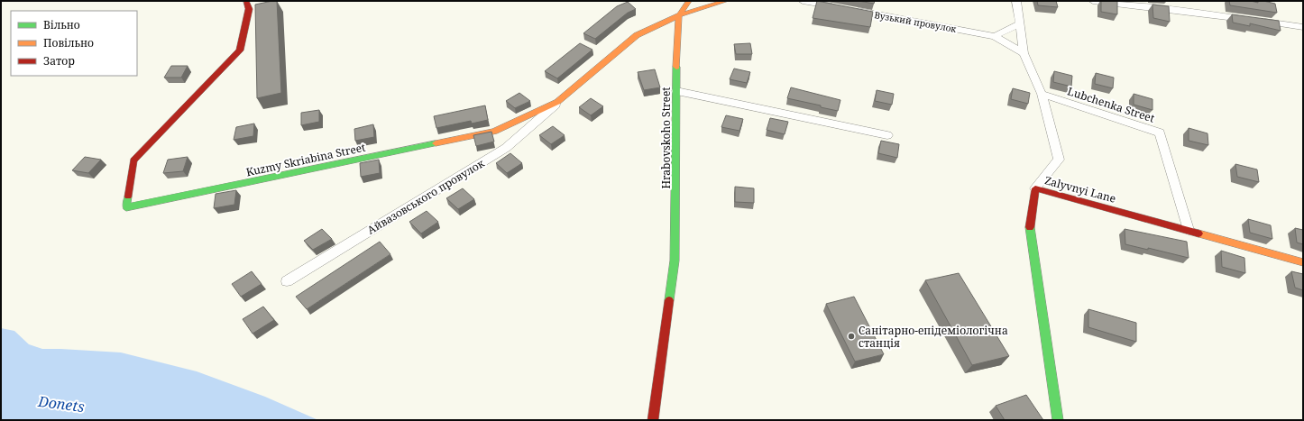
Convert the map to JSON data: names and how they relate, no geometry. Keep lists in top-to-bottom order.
{
  "streets": {
    "street": [
      "Вузький провулок",
      "Lubchenka Street",
      "Hrabovskoho Street",
      "Kuzmy Skriabina Street",
      "Zalyvnyi Lane",
      "Айвазовського провулок"
    ]
  },
  "crossings": [
    ["Lubchenka Street", "Zalyvnyi Lane"],
    ["Hrabovskoho Street", "Kuzmy Skriabina Street"],
    ["Kuzmy Skriabina Street", "Айвазовського провулок"]
  ],
  "water": ["Donets"],
  "places": ["Санітарно-епідеміологічна станція"],
  "legend": ["Вільно", "Повільно", "Затор"]
}
